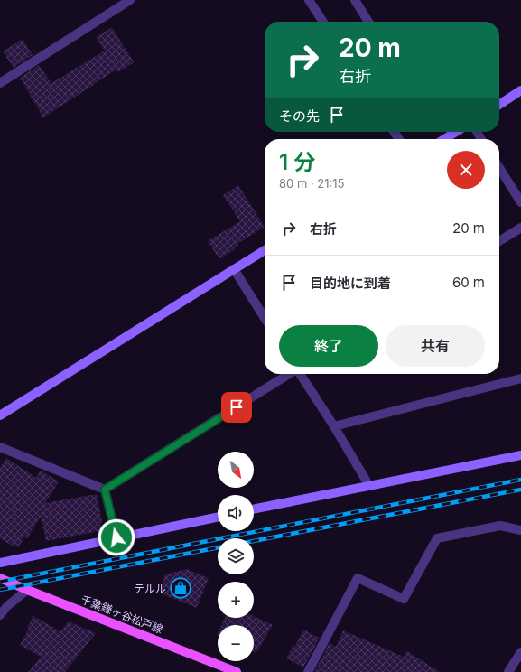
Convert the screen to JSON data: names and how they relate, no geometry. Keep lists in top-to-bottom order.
{
  "streets": {
    "main road": ["千葉鎌ヶ谷松戸線"]
  },
  "places": {
    "shop": ["テルル"]
  },
  "north": "bottom right",
  "page": {
    "turn": ["20 m", "右折"],
    "then": "その先",
    "heading": ["1 分", "80 m · 21:15"],
    "list": [
      {
        "name": "右折",
        "value": "20 m"
      },
      {
        "name": "目的地に到着",
        "value": "60 m"
      }
    ],
    "buttons": ["終了", "共有"],
    "map_buttons": ["+", "−"]
  }
}
